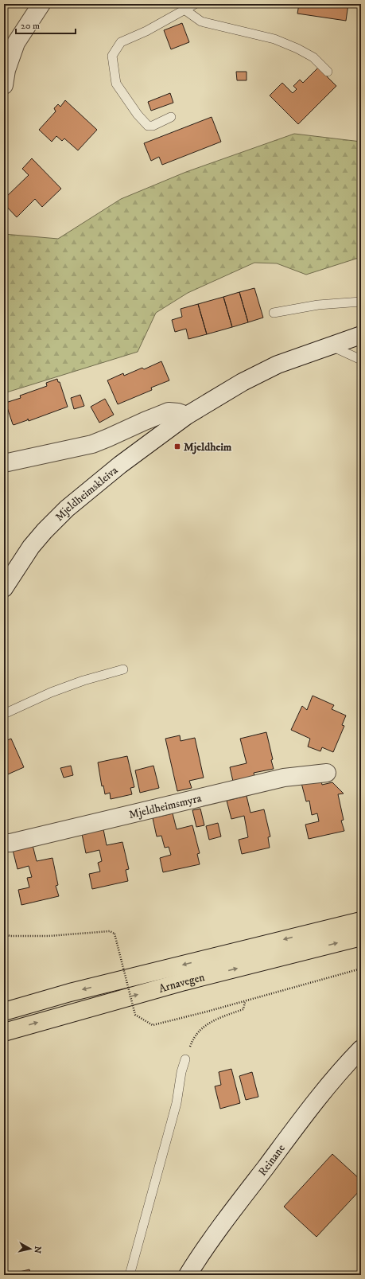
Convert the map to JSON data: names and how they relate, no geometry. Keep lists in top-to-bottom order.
{
  "streets": {
    "highway": ["Arnavegen"],
    "main road": ["Mjeldheimskleiva", "Mjeldheimsmyra", "Reinane"]
  },
  "places": {
    "transit": ["Mjeldheim"]
  },
  "scale_bar": "20 m",
  "north": "right"
}
